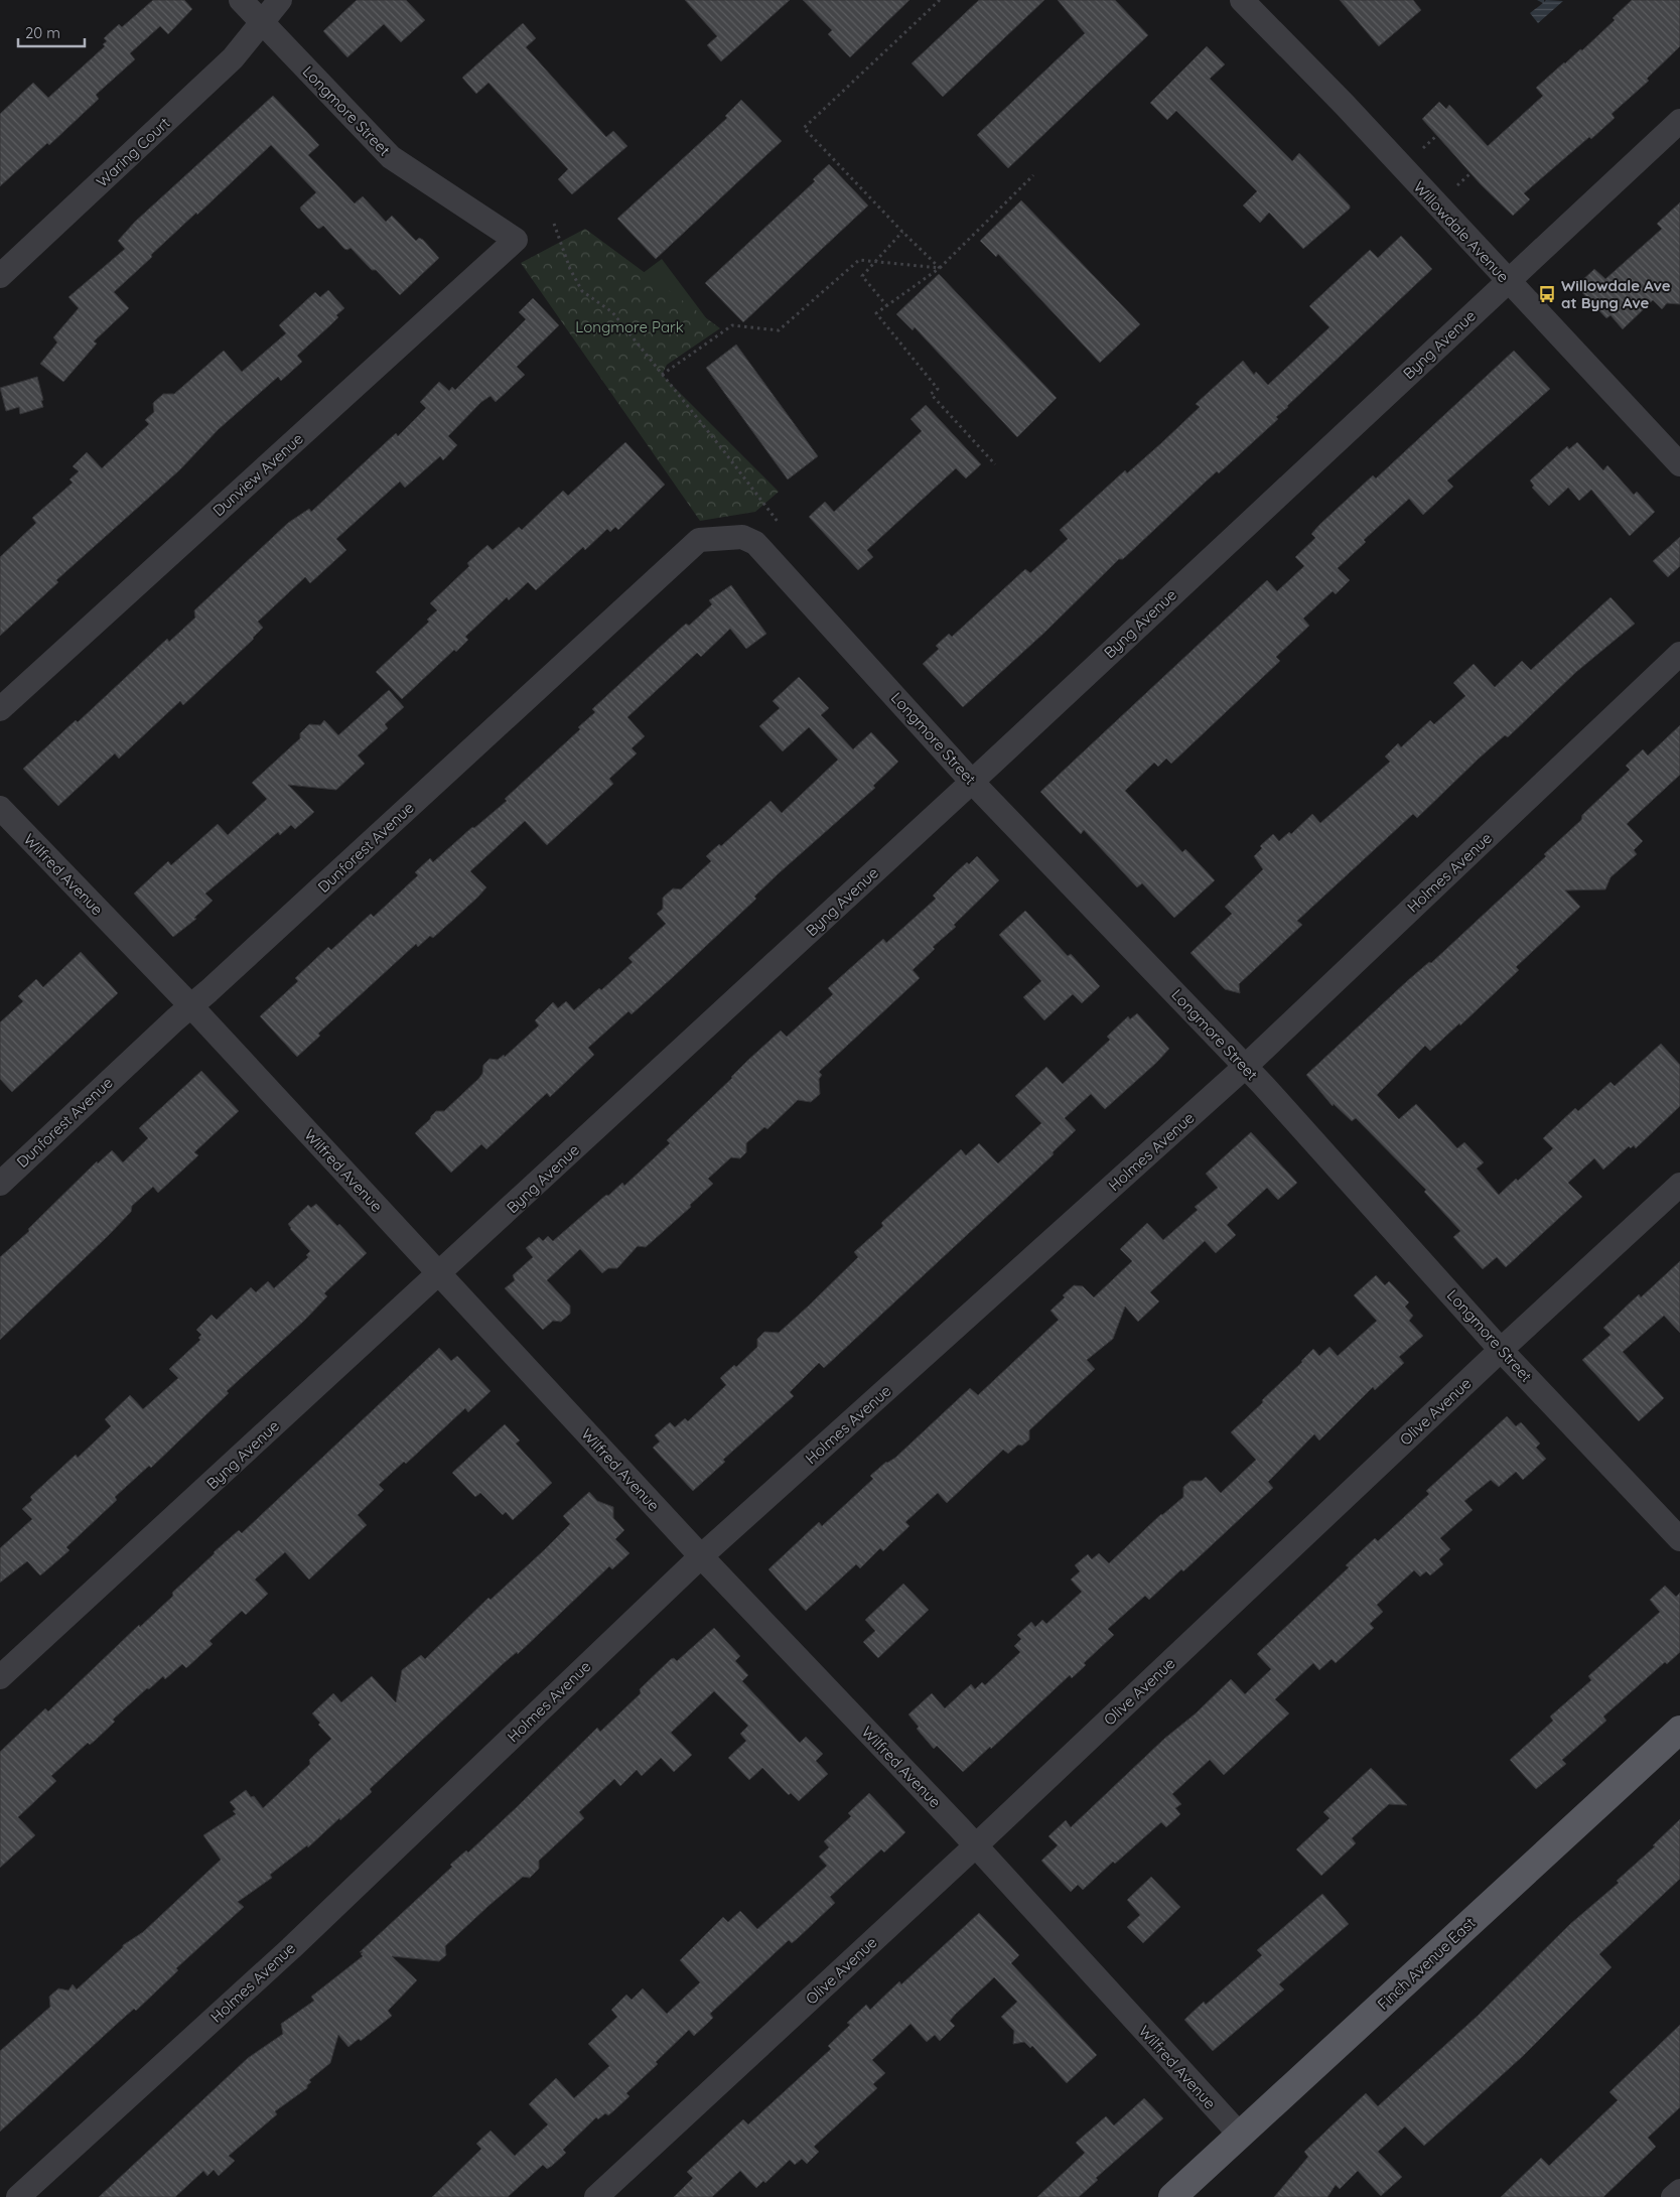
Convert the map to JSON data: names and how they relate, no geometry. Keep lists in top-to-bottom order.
{
  "streets": {
    "main road": ["Finch Avenue East"],
    "street": [
      "Longmore Street",
      "Waring Court",
      "Willowdale Avenue",
      "Byng Avenue",
      "Dunview Avenue",
      "Dunforest Avenue",
      "Holmes Avenue",
      "Wilfred Avenue",
      "Olive Avenue"
    ]
  },
  "crossings": [
    ["Longmore Street", "Waring Court"],
    ["Longmore Street", "Byng Avenue"],
    ["Longmore Street", "Dunview Avenue"],
    ["Longmore Street", "Dunforest Avenue"],
    ["Longmore Street", "Holmes Avenue"],
    ["Longmore Street", "Olive Avenue"],
    ["Willowdale Avenue", "Byng Avenue"],
    ["Byng Avenue", "Wilfred Avenue"],
    ["Dunforest Avenue", "Wilfred Avenue"],
    ["Holmes Avenue", "Wilfred Avenue"],
    ["Wilfred Avenue", "Olive Avenue"],
    ["Wilfred Avenue", "Finch Avenue East"]
  ],
  "parks": ["Longmore Park"],
  "places": {
    "bus stop": ["Willowdale Ave at Byng Ave"]
  },
  "scale_bar": "20 m"
}
